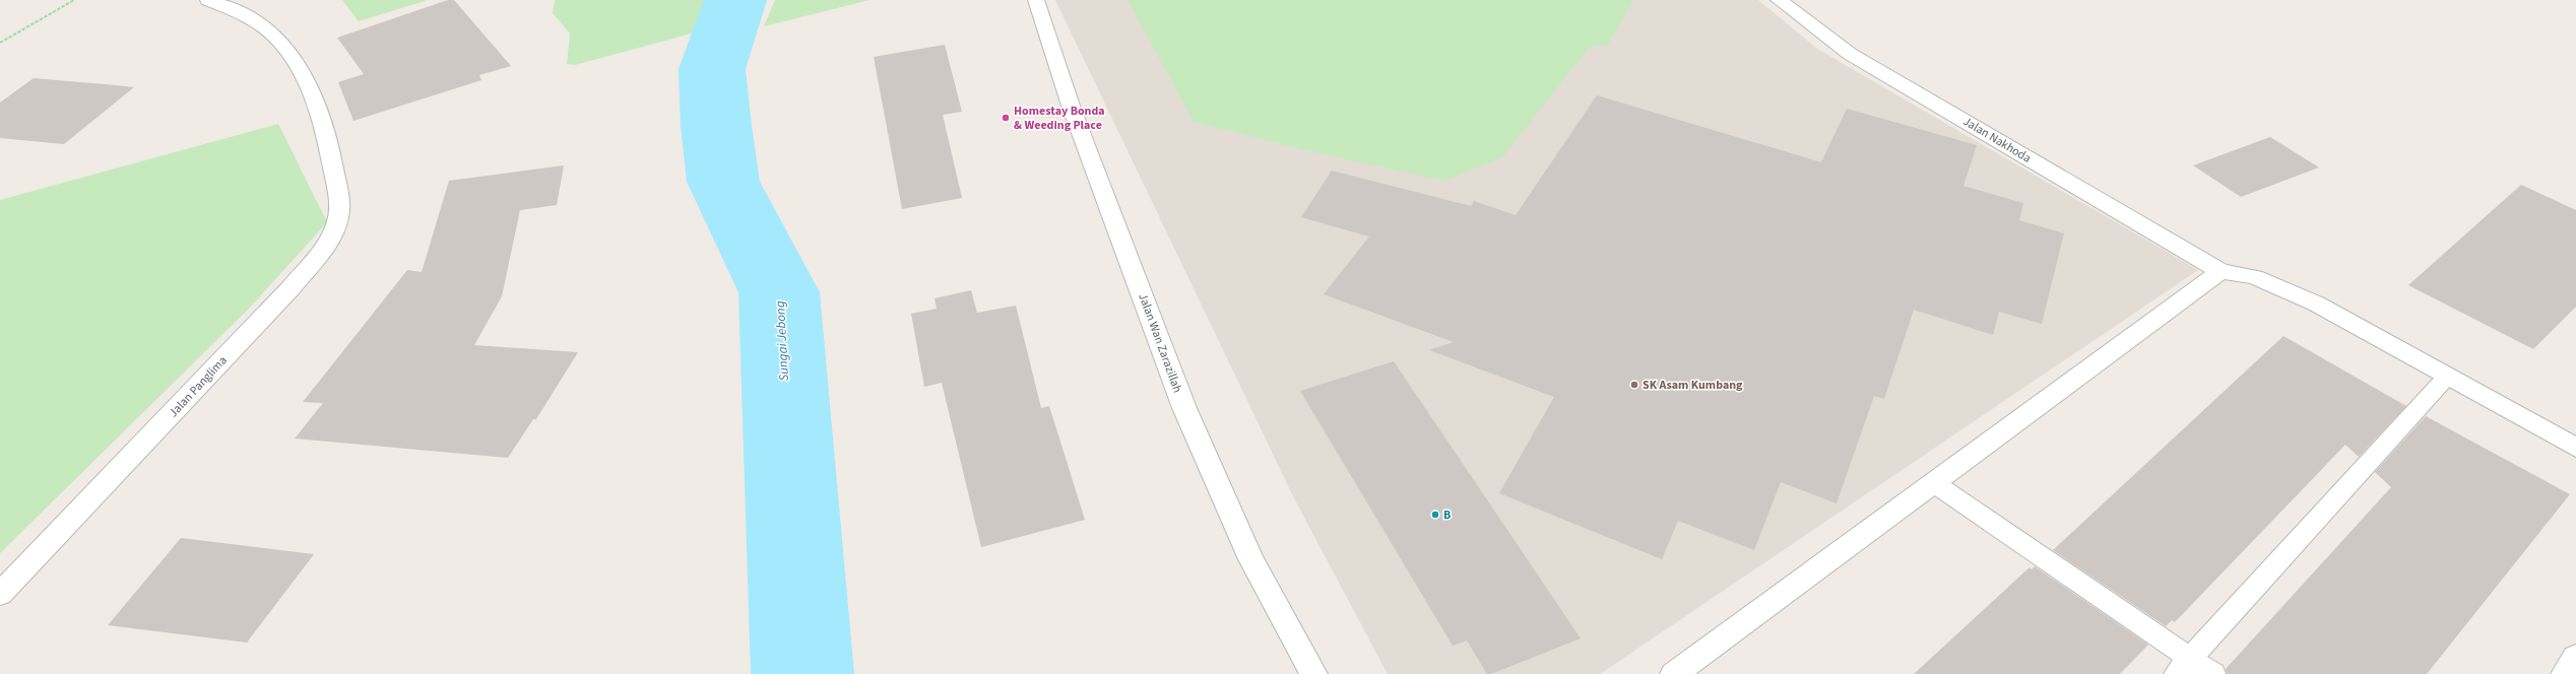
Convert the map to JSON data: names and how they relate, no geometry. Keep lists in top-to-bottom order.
{
  "streets": {
    "street": ["Jalan Nakhoda", "Jalan Wan Zarazillah", "Jalan Panglima"]
  },
  "water": ["Sungai Jebong"],
  "places": ["Homestay Bonda & Weeding Place", "SK Asam Kumbang", "B"]
}
